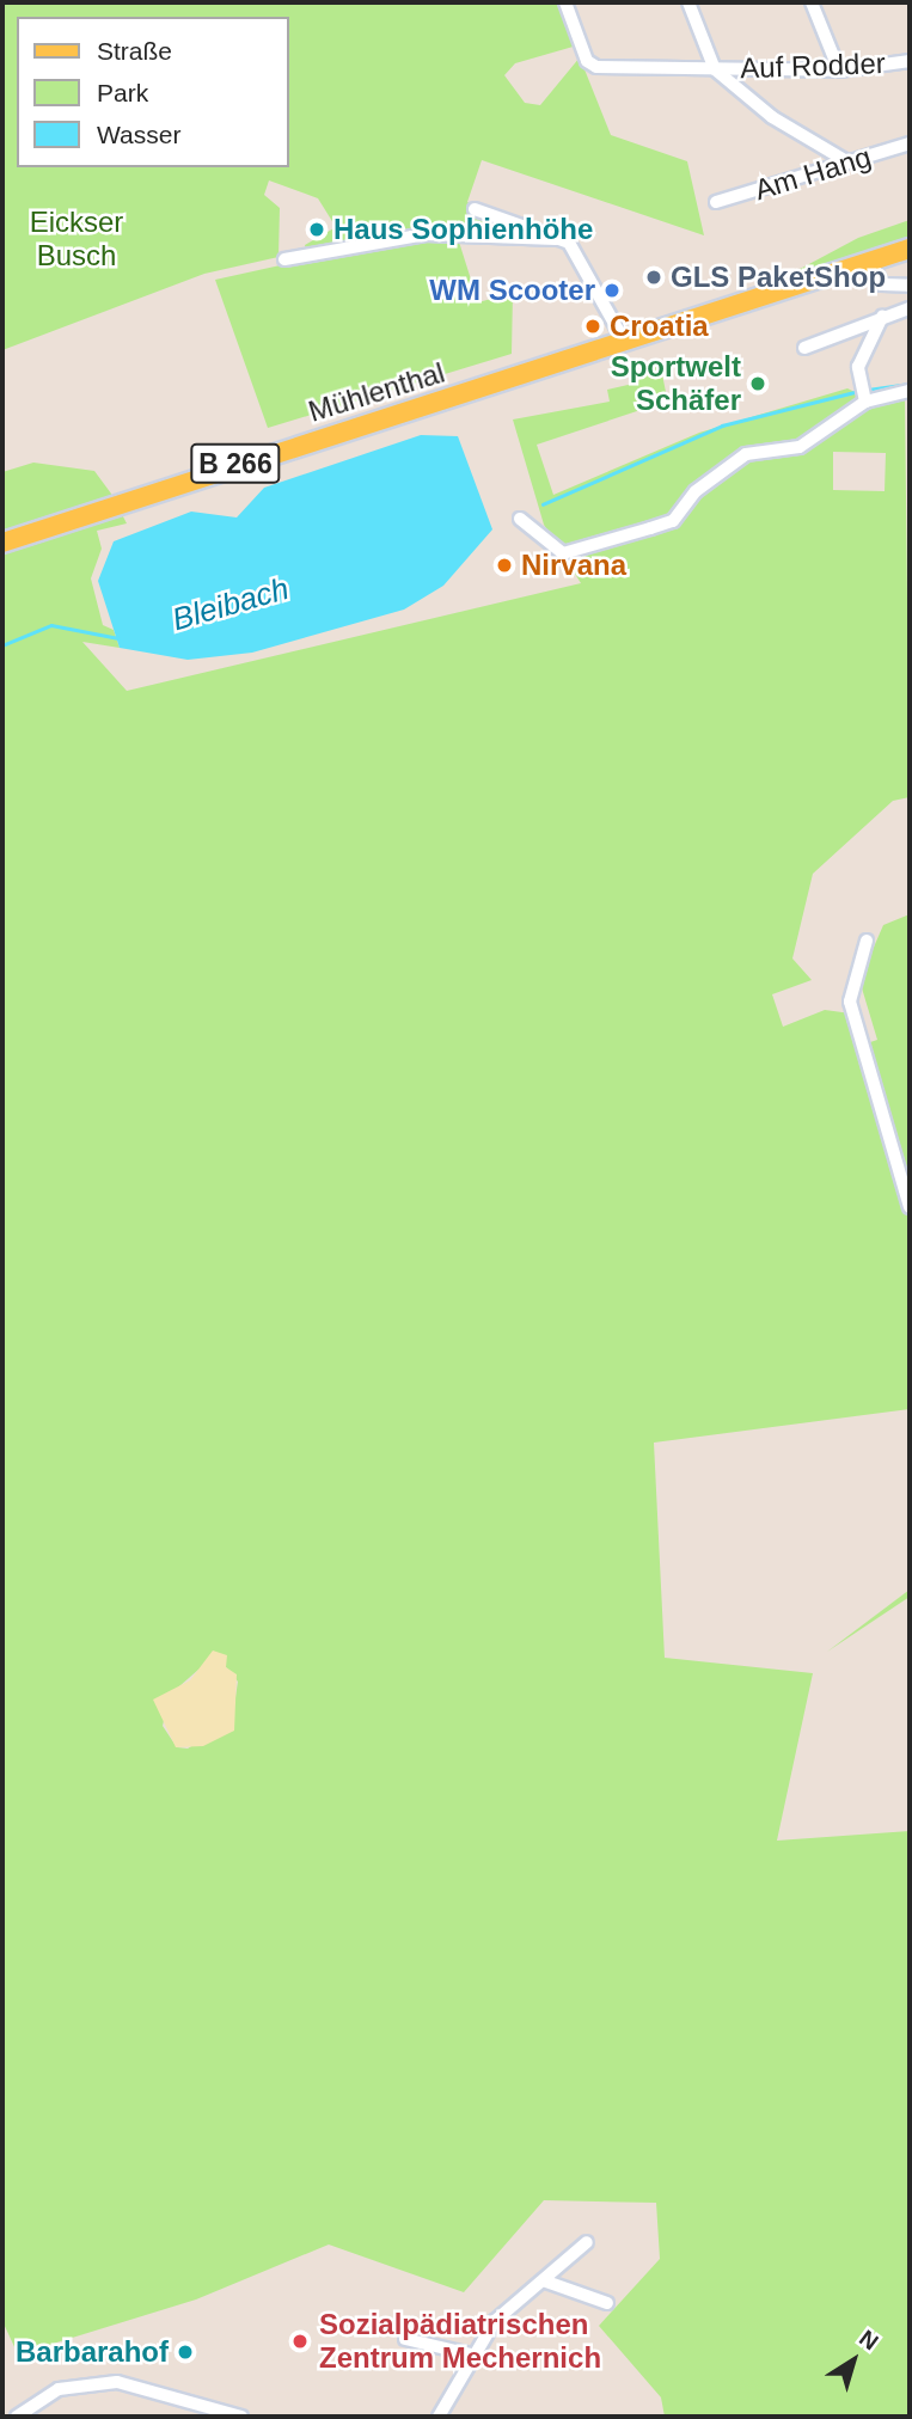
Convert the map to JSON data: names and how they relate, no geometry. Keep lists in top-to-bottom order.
{
  "streets": {
    "main road": ["Mühlenthal", "B 266"],
    "street": ["Auf Rodder", "Am Hang"]
  },
  "crossings": [
    ["Mühlenthal", "B 266"]
  ],
  "water": ["Bleibach"],
  "parks": ["Eickser Busch"],
  "places": [
    "Haus Sophienhöhe",
    "GLS PaketShop",
    "WM Scooter",
    "Croatia",
    "Sportwelt Schäfer",
    "Nirvana",
    "Sozialpädiatrischen Zentrum Mechernich",
    "Barbarahof"
  ],
  "legend": ["Straße", "Park", "Wasser"],
  "north": "top right"
}
